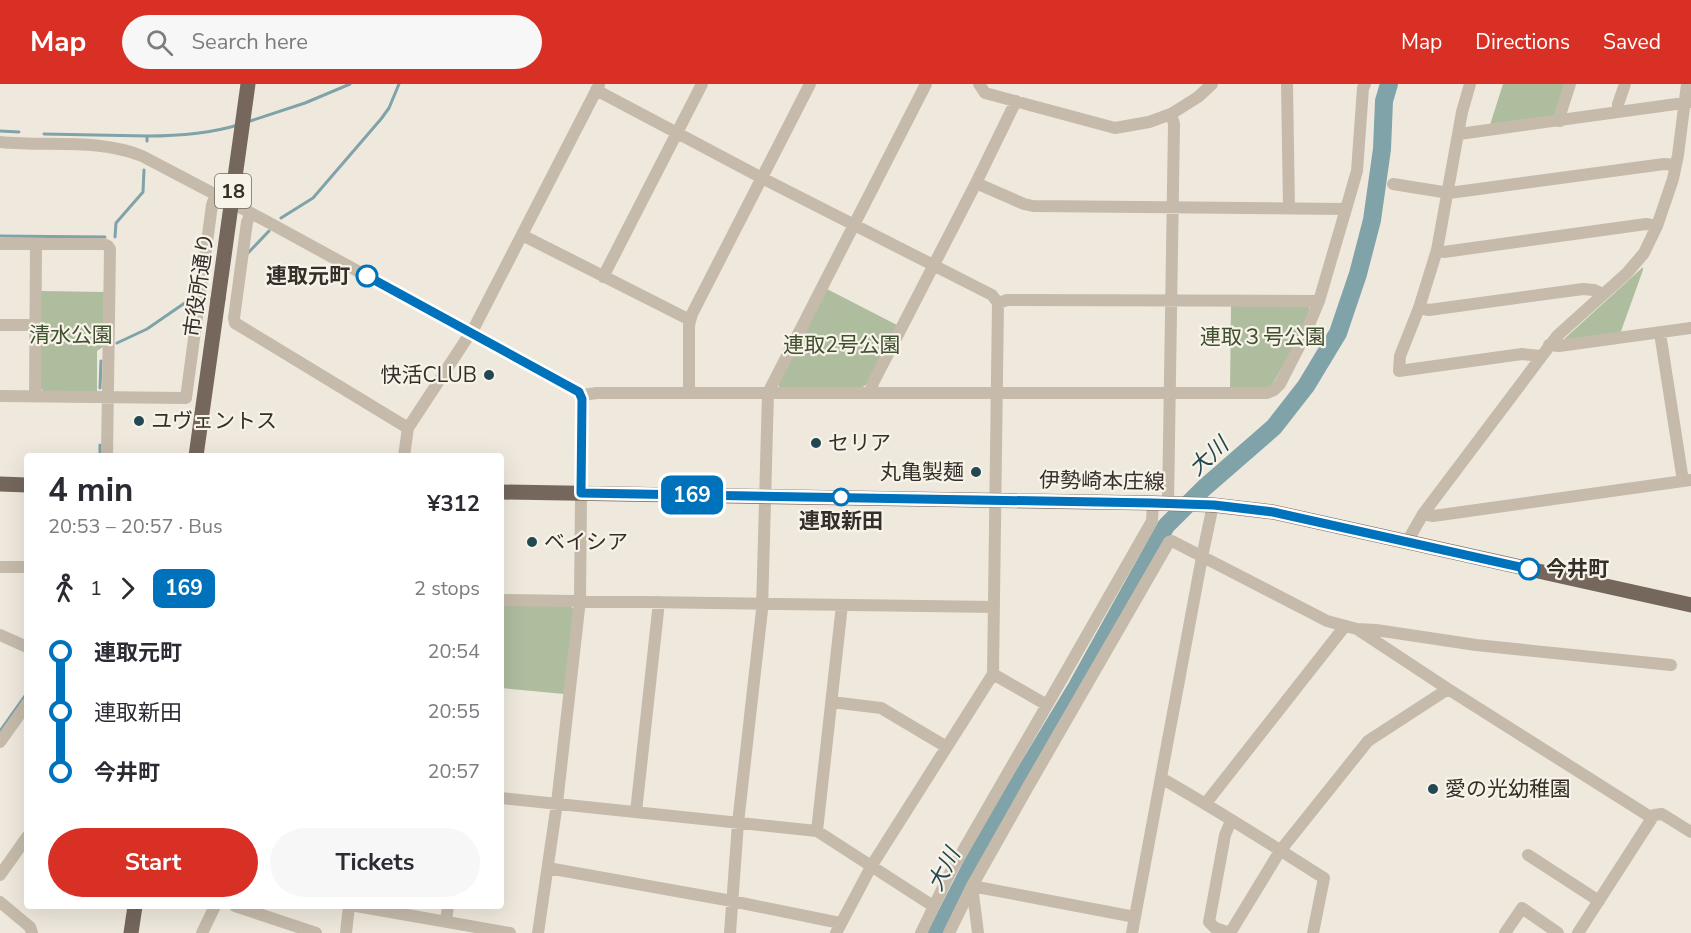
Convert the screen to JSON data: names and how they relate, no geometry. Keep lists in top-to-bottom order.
{
  "streets": {
    "main road": ["18", "市役所通り", "伊勢崎本庄線"]
  },
  "water": ["大川"],
  "parks": ["清水公園", "連取３号公園", "連取2号公園"],
  "places": [
    "連取元町",
    "快活CLUB",
    "ユヴェントス",
    "セリア",
    "丸亀製麺",
    "連取新田",
    "ベイシア",
    "今井町",
    "愛の光幼稚園"
  ],
  "lines": ["bus line 169"],
  "page": {
    "header": "Map",
    "search": "Search here",
    "nav": ["Map", "Directions", "Saved"],
    "on_map": "169",
    "heading": ["4 min", "20:53 – 20:57 · Bus", "¥312"],
    "legs": ["1", "169", "2 stops"],
    "list": [
      {
        "name": "連取元町",
        "value": "20:54"
      },
      {
        "name": "連取新田",
        "value": "20:55"
      },
      {
        "name": "今井町",
        "value": "20:57"
      }
    ],
    "buttons": ["Start", "Tickets"]
  }
}
